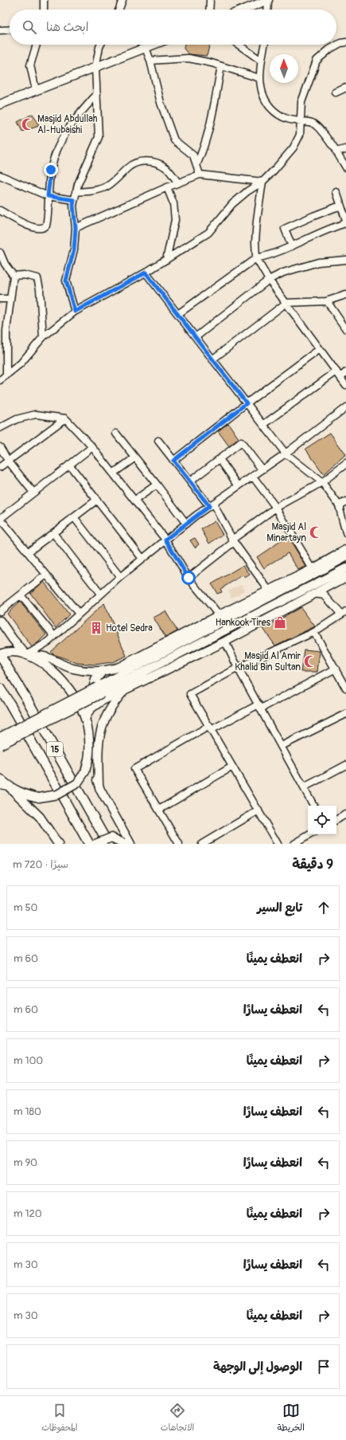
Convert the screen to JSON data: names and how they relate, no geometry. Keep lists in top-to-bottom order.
{
  "streets": {
    "highway": ["15"]
  },
  "places": {
    "mosque": ["Masjid Abdullah Al-Hubaishi", "Masjid Al Minartayn", "Masjid Al Amir Khalid Bin Sultan"],
    "shop": ["Hankook Tires"],
    "building": ["Hotel Sedra"]
  },
  "north": "top",
  "page": {
    "search": "ابحث هنا",
    "heading": ["9 دقيقة", "سيرًا · 720 m"],
    "list": [
      ["تابع السير", "50 m"],
      ["انعطف يمينًا", "60 m"],
      ["انعطف يسارًا", "60 m"],
      ["انعطف يمينًا", "100 m"],
      ["انعطف يسارًا", "180 m"],
      ["انعطف يسارًا", "90 m"],
      ["انعطف يمينًا", "120 m"],
      ["انعطف يسارًا", "30 m"],
      ["انعطف يمينًا", "30 m"],
      "الوصول إلى الوجهة"
    ],
    "nav": ["الخريطة", "الاتجاهات", "المحفوظات"]
  }
}
